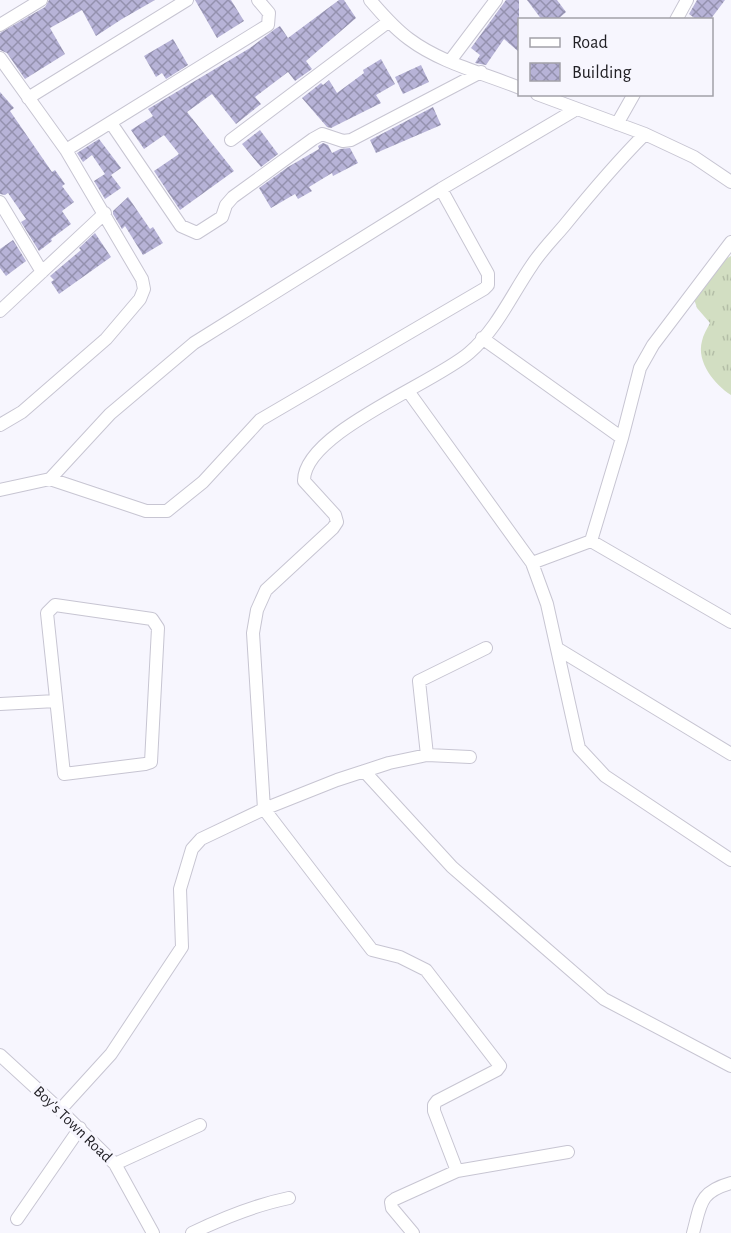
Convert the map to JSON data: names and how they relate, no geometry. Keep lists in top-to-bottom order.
{
  "streets": {
    "street": ["Boy's Town Road"]
  },
  "legend": ["Road", "Building"]
}
